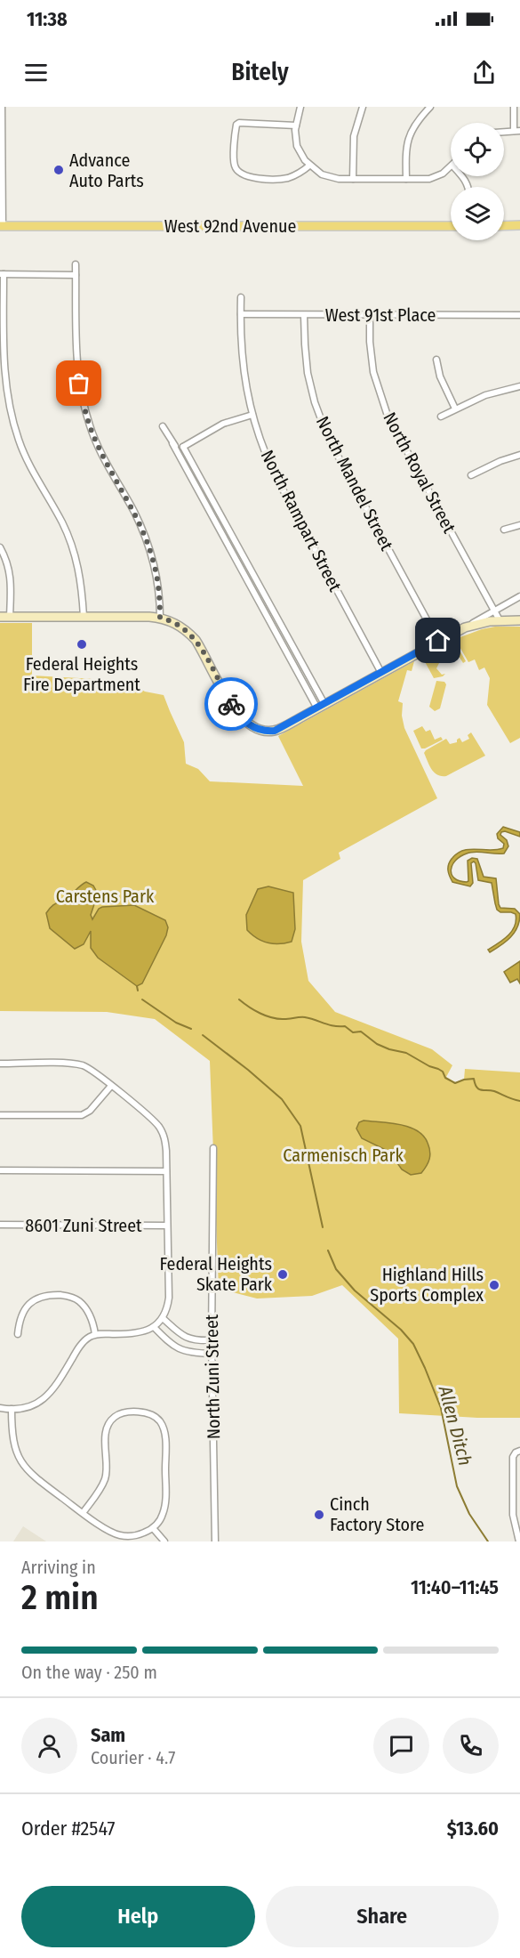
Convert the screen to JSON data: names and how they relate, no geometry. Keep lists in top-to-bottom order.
{
  "streets": {
    "main road": ["West 92nd Avenue"],
    "street": [
      "West 91st Place",
      "North Royal Street",
      "North Mandel Street",
      "North Rampart Street",
      "8601 Zuni Street",
      "North Zuni Street"
    ]
  },
  "crossings": [
    ["West 91st Place", "North Royal Street"],
    ["West 91st Place", "North Mandel Street"],
    ["West 91st Place", "North Rampart Street"]
  ],
  "water": ["Allen Ditch"],
  "parks": ["Carstens Park", "Carmenisch Park"],
  "places": [
    "Advance Auto Parts",
    "Federal Heights Fire Department",
    "Federal Heights Skate Park",
    "Highland Hills Sports Complex",
    "Cinch Factory Store"
  ],
  "page": {
    "status": "11:38",
    "header": "Bitely",
    "heading": ["2 min", "Arriving in", "11:40–11:45"],
    "panel": [
      "Sam",
      "Courier · 4.7",
      "Order #2547",
      "$13.60"
    ],
    "bar": "On the way · 250 m",
    "buttons": ["Help", "Share"]
  }
}
